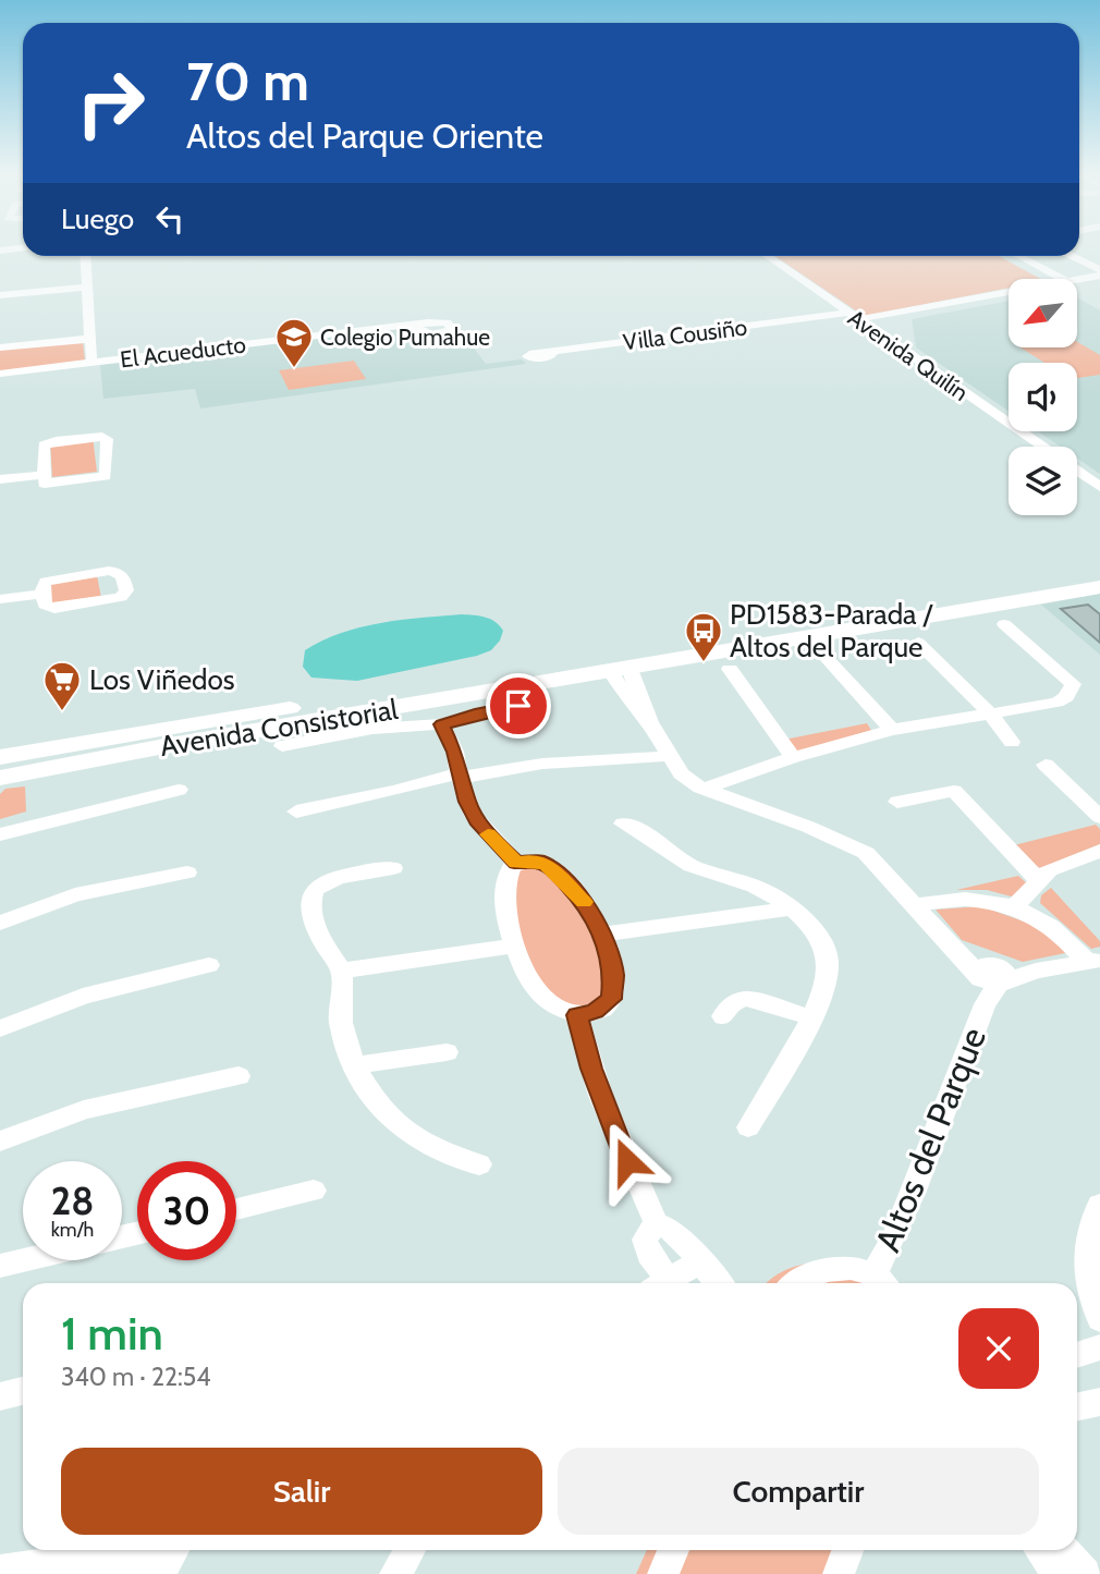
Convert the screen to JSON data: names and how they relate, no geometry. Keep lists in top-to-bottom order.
{
  "streets": {
    "main road": ["Avenida Consistorial"],
    "street": [
      "Villa Cousiño",
      "El Acueducto",
      "Avenida Quilín",
      "Altos del Parque"
    ]
  },
  "crossings": [
    ["Villa Cousiño", "Avenida Quilín"]
  ],
  "places": {
    "school or university": ["Colegio Pumahue"],
    "bus stop": ["PD1583-Parada / Altos del Parque"],
    "supermarket": ["Los Viñedos"]
  },
  "north": "bottom left",
  "page": {
    "turn": ["70 m", "Altos del Parque Oriente"],
    "then": "Luego",
    "speed": "28 km/h",
    "limit": "30",
    "heading": ["1 min", "340 m · 22:54"],
    "buttons": ["Salir", "Compartir"]
  }
}
